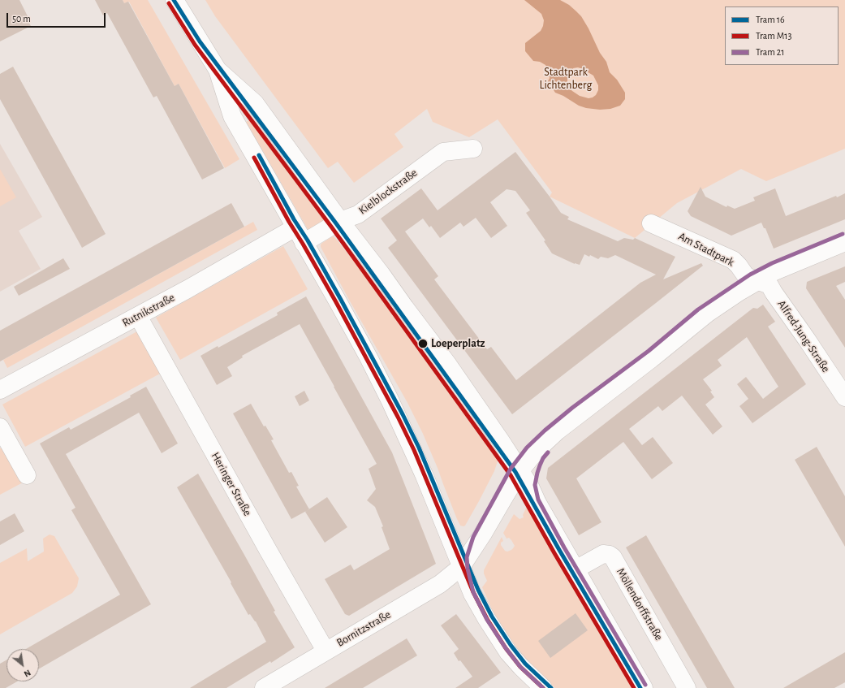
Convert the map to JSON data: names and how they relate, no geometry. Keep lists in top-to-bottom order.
{
  "streets": {
    "street": [
      "Kielblockstraße",
      "Am Stadtpark",
      "Rutnikstraße",
      "Alfred-Jung-Straße",
      "Heringer Straße",
      "Möllendorffstraße",
      "Bornitzstraße"
    ]
  },
  "crossings": [
    ["Kielblockstraße", "Rutnikstraße"],
    ["Am Stadtpark", "Alfred-Jung-Straße"],
    ["Rutnikstraße", "Heringer Straße"],
    ["Heringer Straße", "Bornitzstraße"]
  ],
  "parks": ["Stadtpark Lichtenberg"],
  "places": ["Loeperplatz"],
  "lines": ["tram line 16", "tram line M13", "tram line 21"],
  "legend": ["Tram 16", "Tram M13", "Tram 21"],
  "scale_bar": "50 m",
  "north": "bottom right"
}
